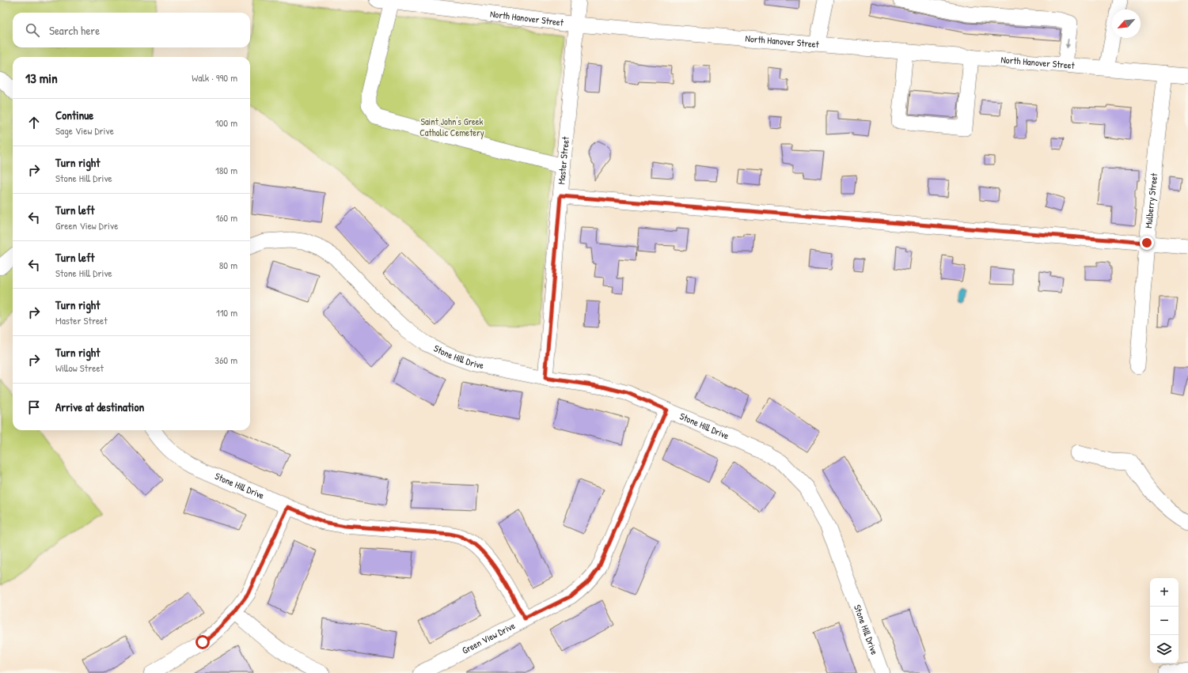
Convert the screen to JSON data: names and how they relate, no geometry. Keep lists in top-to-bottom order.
{
  "streets": {
    "street": [
      "North Hanover Street",
      "Master Street",
      "Mulberry Street",
      "Stone Hill Drive",
      "Green View Drive"
    ]
  },
  "crossings": [
    ["North Hanover Street", "Master Street"],
    ["North Hanover Street", "Mulberry Street"],
    ["Master Street", "Stone Hill Drive"],
    ["Stone Hill Drive", "Green View Drive"]
  ],
  "parks": ["Saint John's Greek Catholic Cemetery"],
  "north": "bottom left",
  "page": {
    "search": "Search here",
    "heading": ["13 min", "Walk · 990 m"],
    "list": [
      ["Continue", "Sage View Drive", "100 m"],
      ["Turn right", "Stone Hill Drive", "180 m"],
      ["Turn left", "Green View Drive", "160 m"],
      ["Turn left", "Stone Hill Drive", "80 m"],
      ["Turn right", "Master Street", "110 m"],
      ["Turn right", "Willow Street", "360 m"],
      "Arrive at destination"
    ],
    "map_buttons": ["+", "−"]
  }
}
